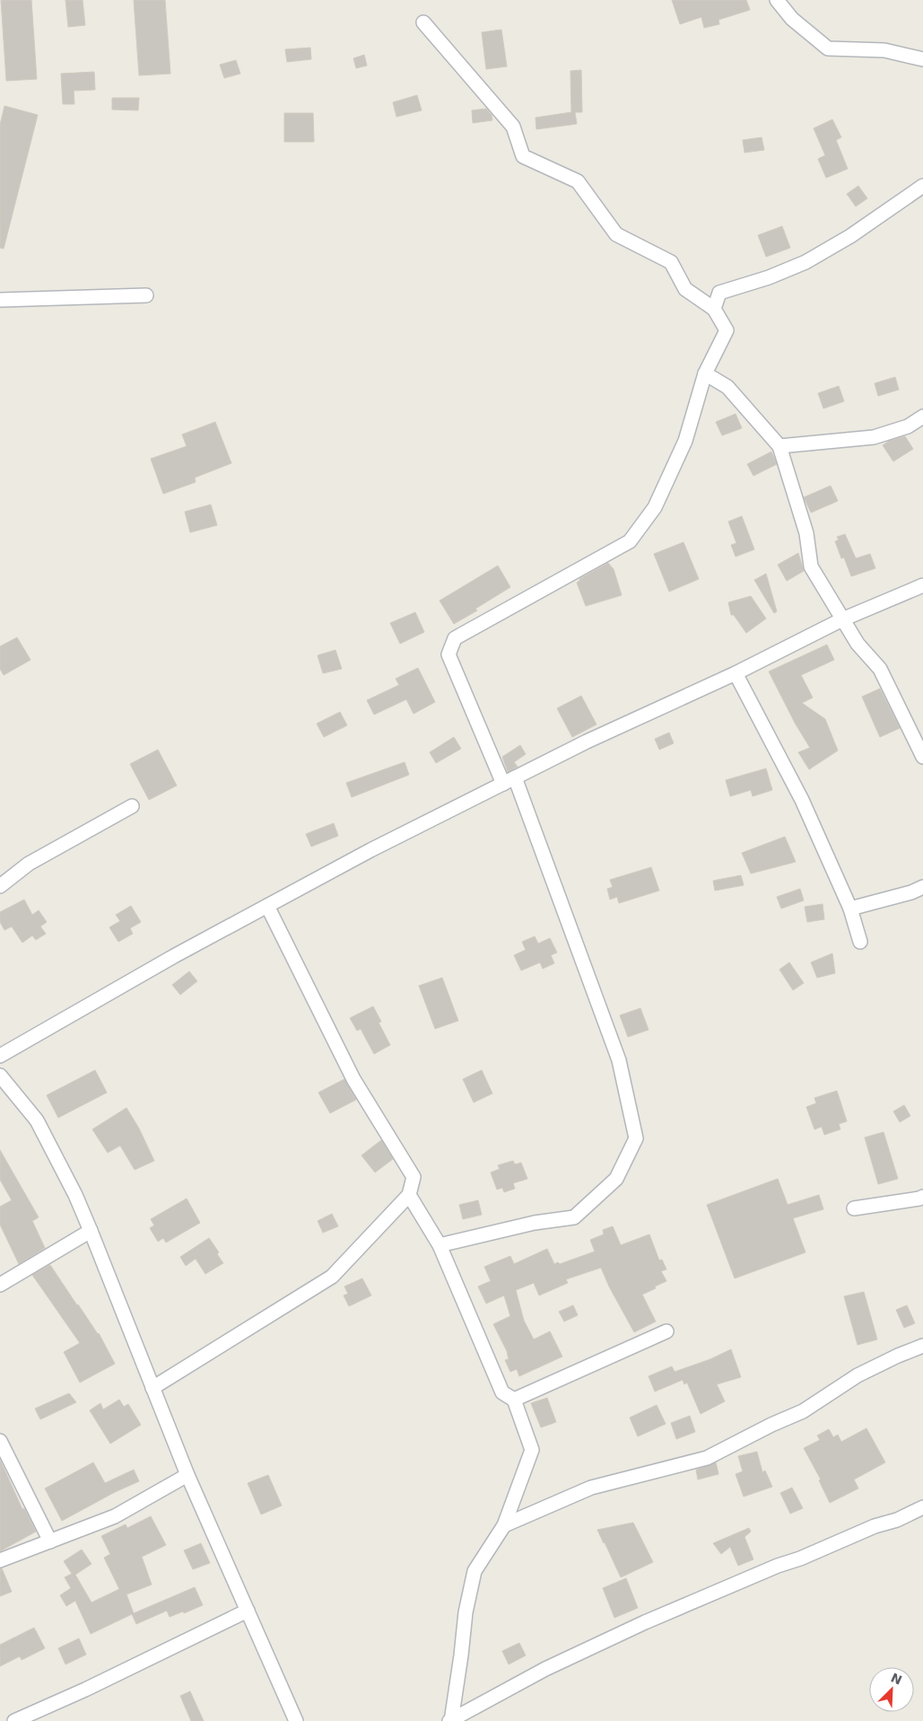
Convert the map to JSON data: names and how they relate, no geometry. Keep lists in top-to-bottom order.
{
  "north": "top right"
}
